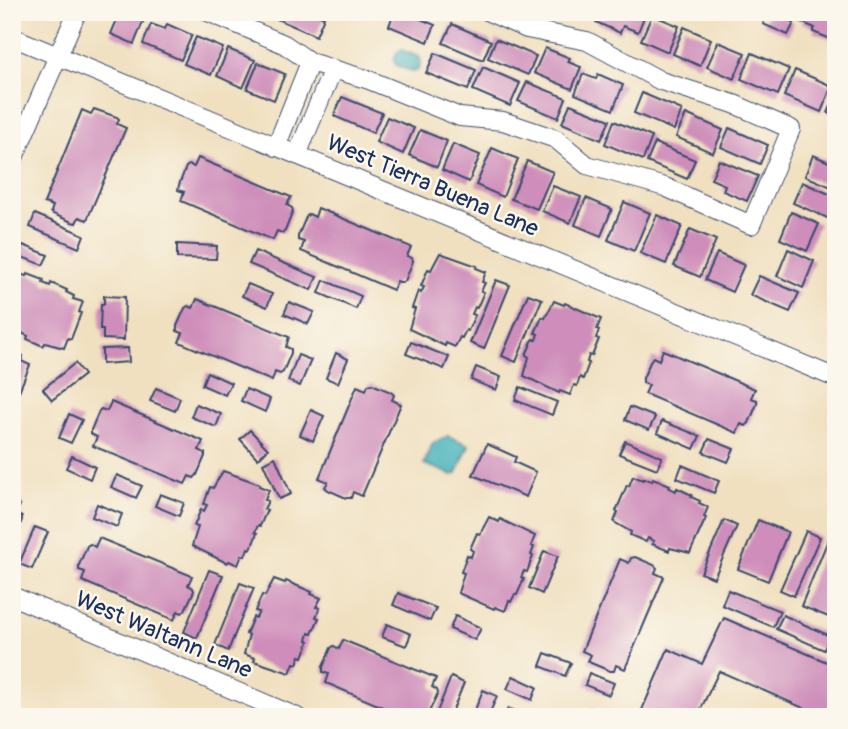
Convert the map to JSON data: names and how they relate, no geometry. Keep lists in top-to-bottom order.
{
  "streets": {
    "street": ["West Tierra Buena Lane", "West Waltann Lane"]
  }
}
